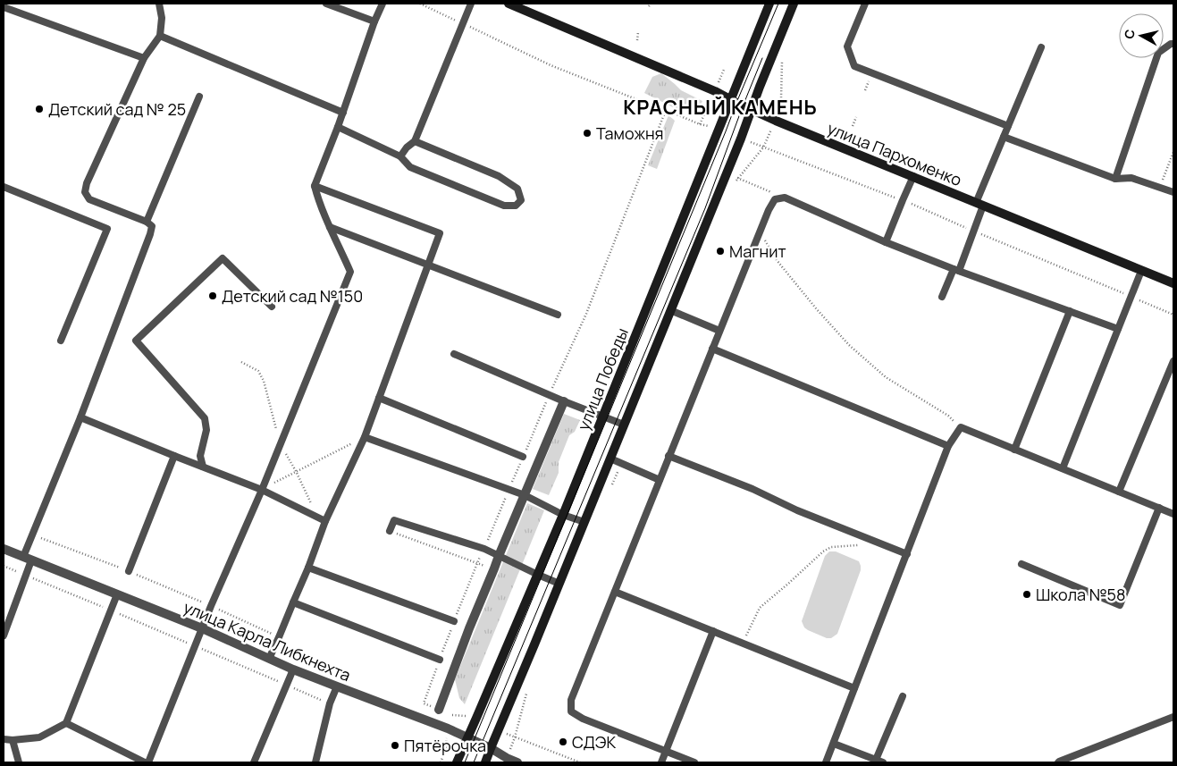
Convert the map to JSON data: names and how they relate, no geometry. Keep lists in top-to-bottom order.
{
  "streets": {
    "main road": ["улица Пархоменко", "улица Победы"],
    "street": ["улица Карла Либкнехта"]
  },
  "crossings": [
    ["улица Пархоменко", "улица Победы"],
    ["улица Победы", "улица Карла Либкнехта"]
  ],
  "districts": ["КРАСНЫЙ КАМЕНЬ"],
  "places": [
    "Детский сад № 25",
    "Таможня",
    "Магнит",
    "Детский сад №150",
    "Школа №58",
    "СДЭК",
    "Пятёрочка"
  ],
  "north": "left"
}
